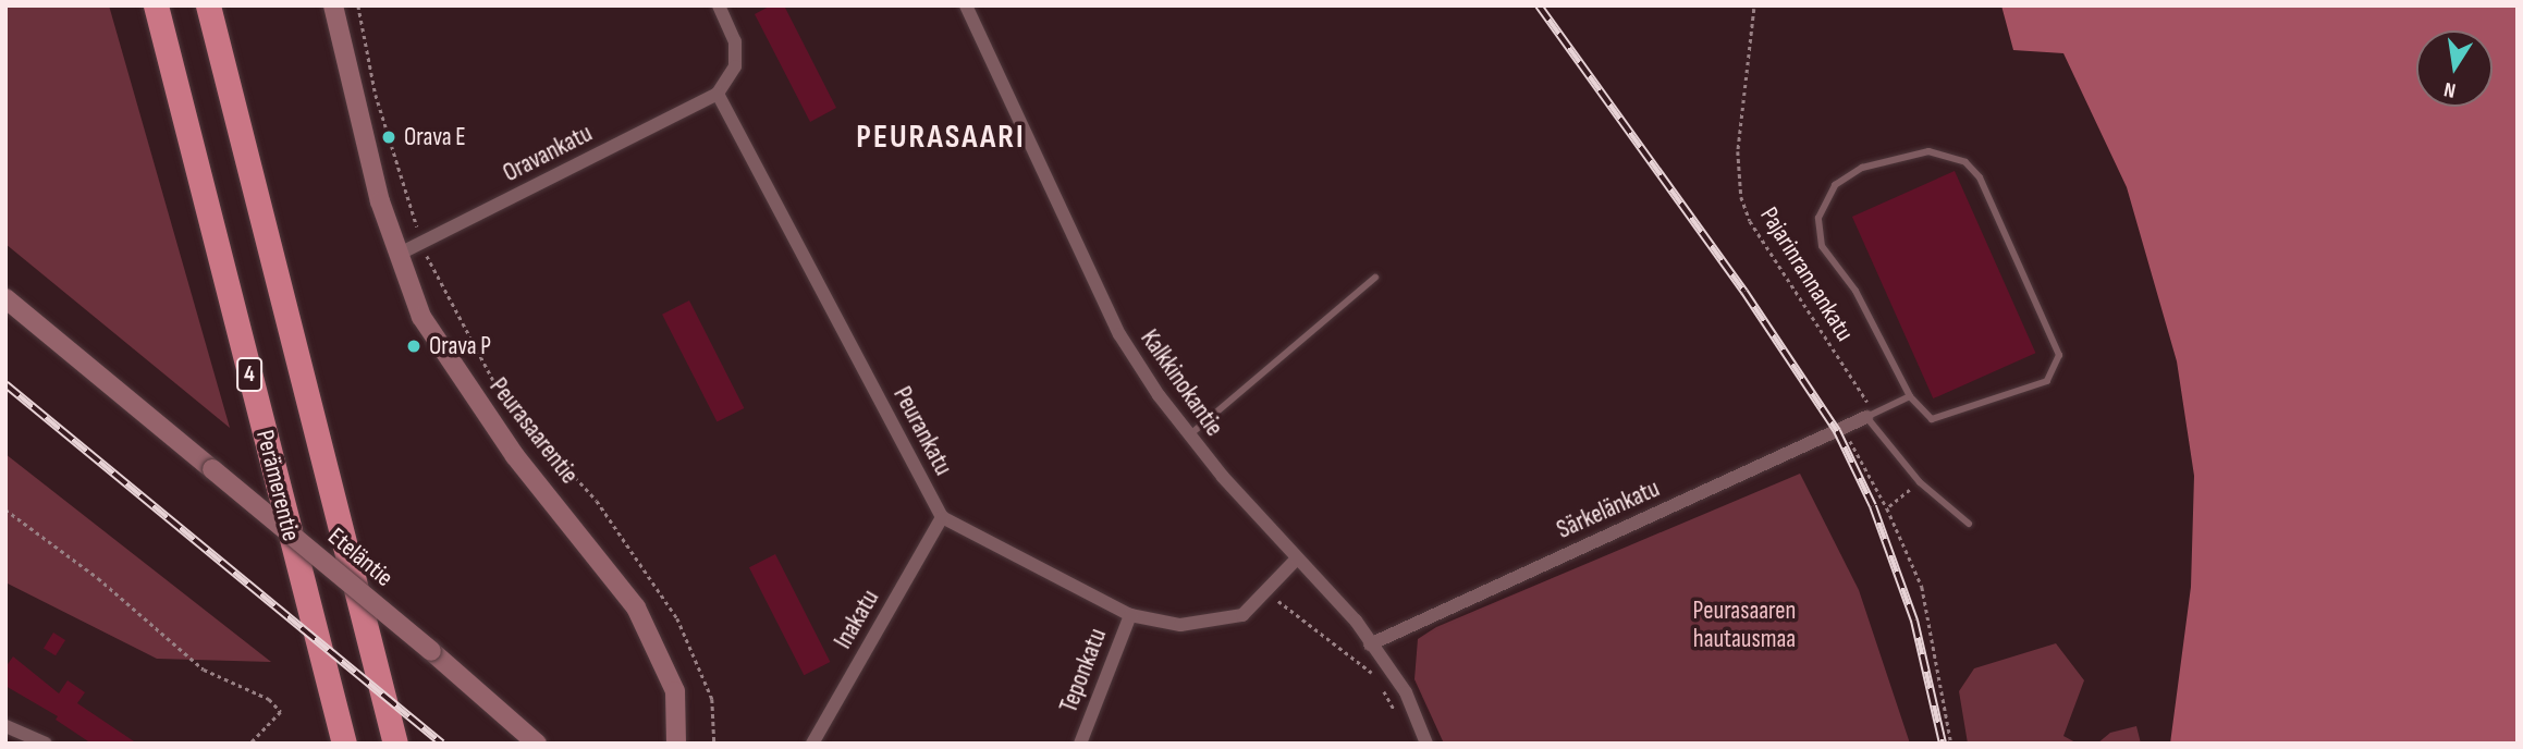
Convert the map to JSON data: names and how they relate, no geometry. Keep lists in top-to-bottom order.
{
  "streets": {
    "highway": ["4", "Perämerentie"],
    "street": [
      "Oravankatu",
      "Kalkkinokantie",
      "Peurasaarentie",
      "Peurankatu",
      "Särkelänkatu",
      "Eteläntie",
      "Inakatu",
      "Teponkatu"
    ],
    "path": ["Pajarinrannankatu"]
  },
  "crossings": [
    ["Oravankatu", "Peurasaarentie"],
    ["Oravankatu", "Peurankatu"],
    ["Pajarinrannankatu", "Särkelänkatu"],
    ["Kalkkinokantie", "Särkelänkatu"],
    ["Peurankatu", "Inakatu"]
  ],
  "districts": ["PEURASAARI"],
  "parks": ["Peurasaaren hautausmaa"],
  "places": ["Orava E", "Orava P"],
  "north": "bottom"
}
